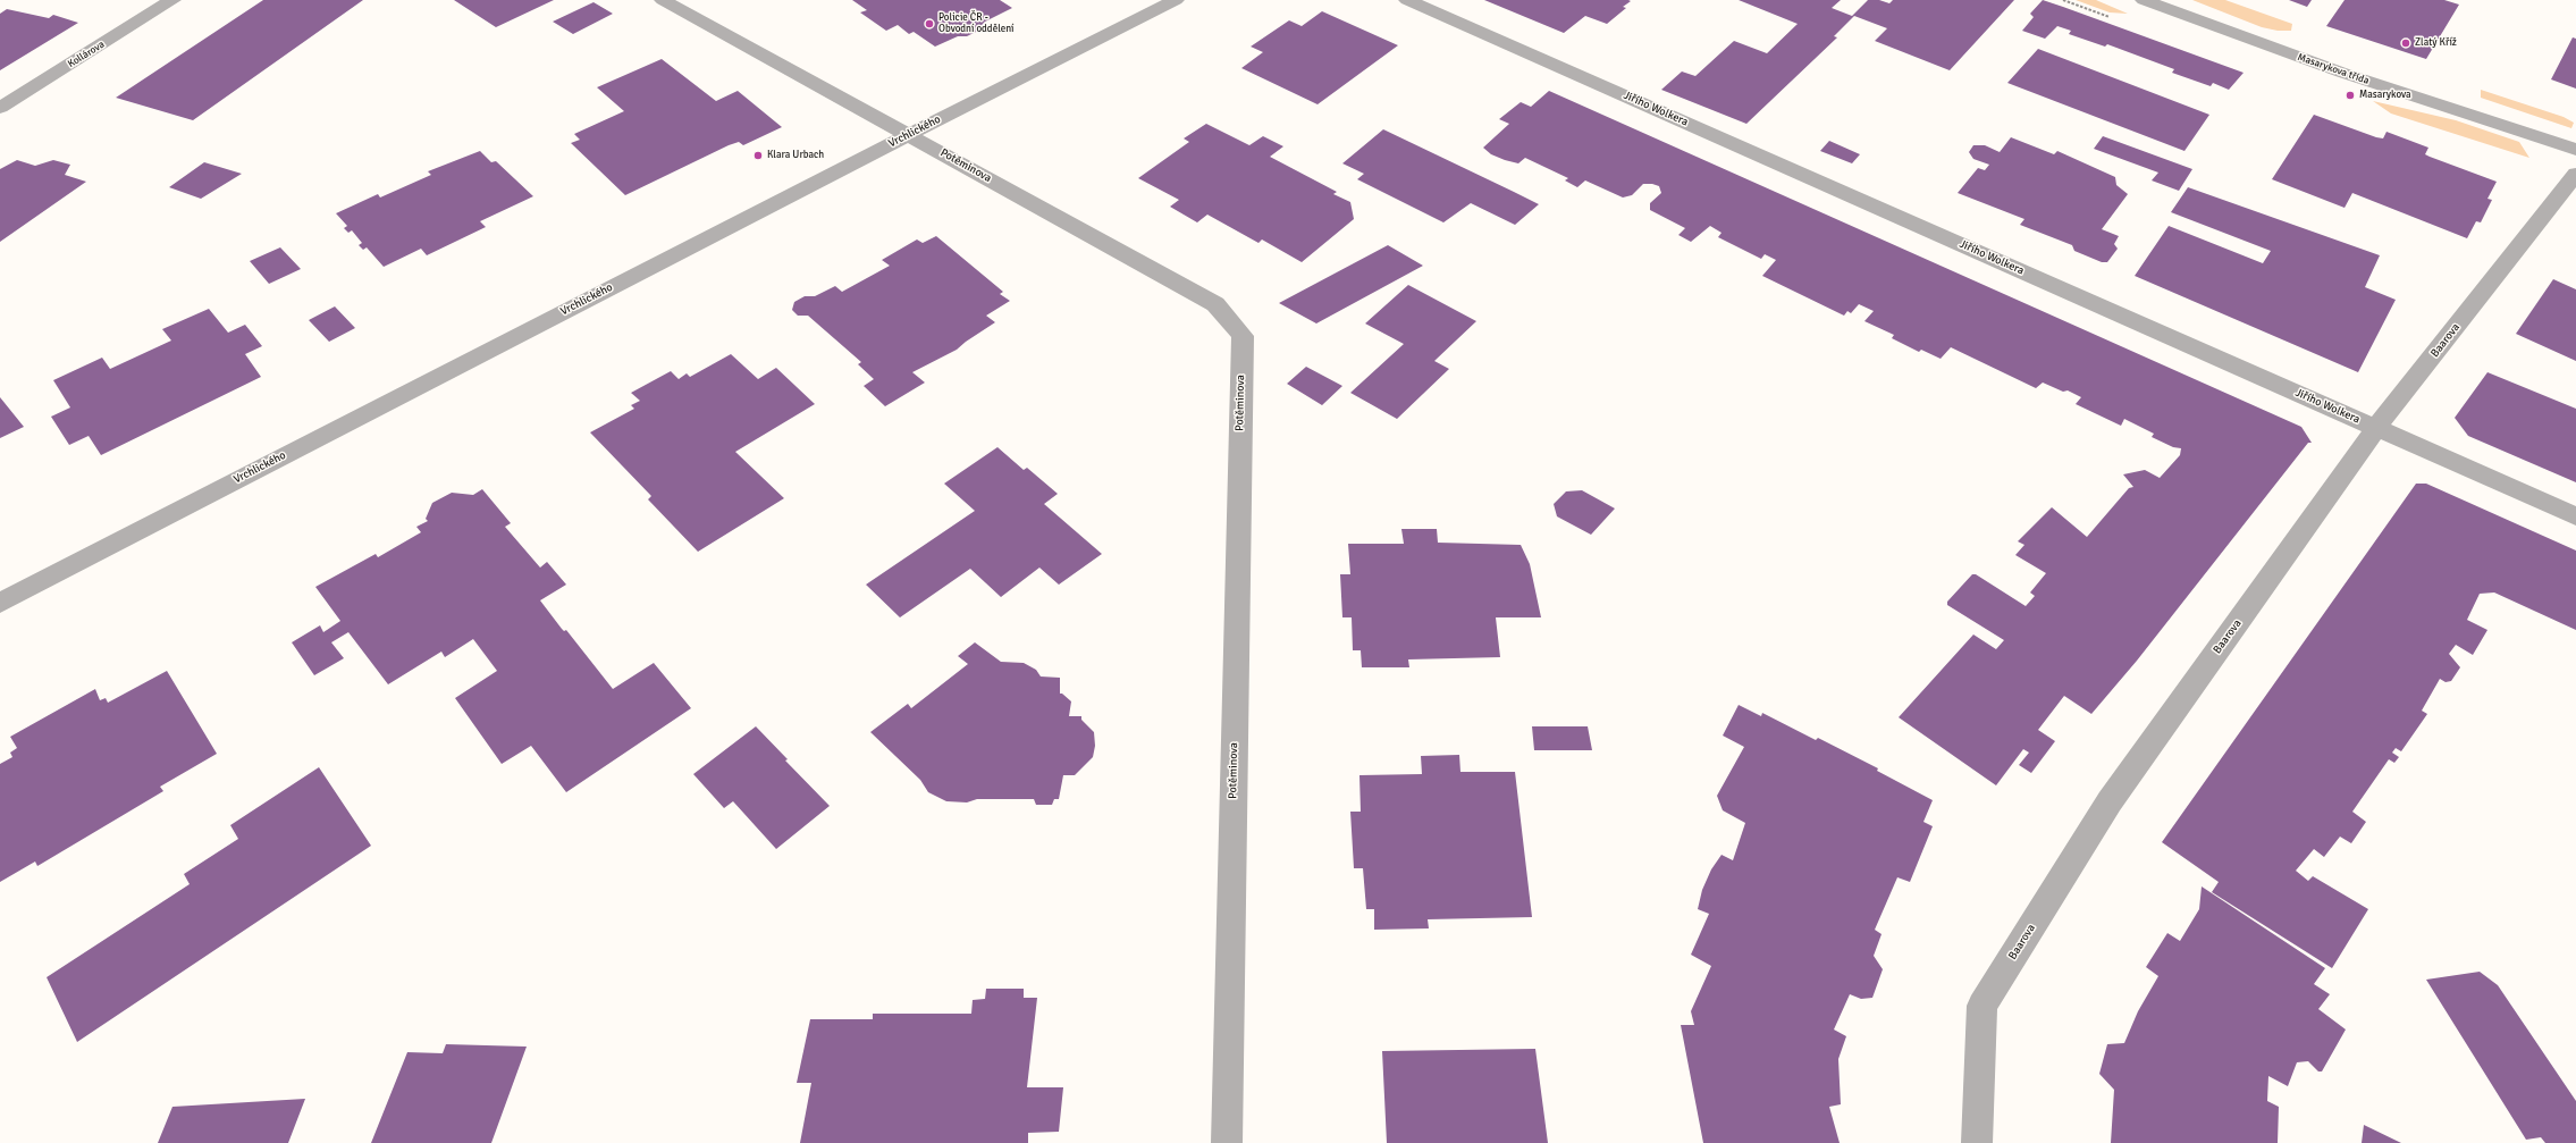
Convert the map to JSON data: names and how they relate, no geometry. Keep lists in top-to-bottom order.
{
  "streets": {
    "street": [
      "Kollárova",
      "Masarykova třída",
      "Jiřího Wolkera",
      "Vrchlického",
      "Potěminova",
      "Baarova"
    ]
  },
  "crossings": [
    ["Jiřího Wolkera", "Baarova"],
    ["Vrchlického", "Potěminova"]
  ],
  "places": [
    "Policie ČR - Obvodní oddělení",
    "Zlatý Kříž",
    "Masarykova",
    "Klara Urbach"
  ]
}
